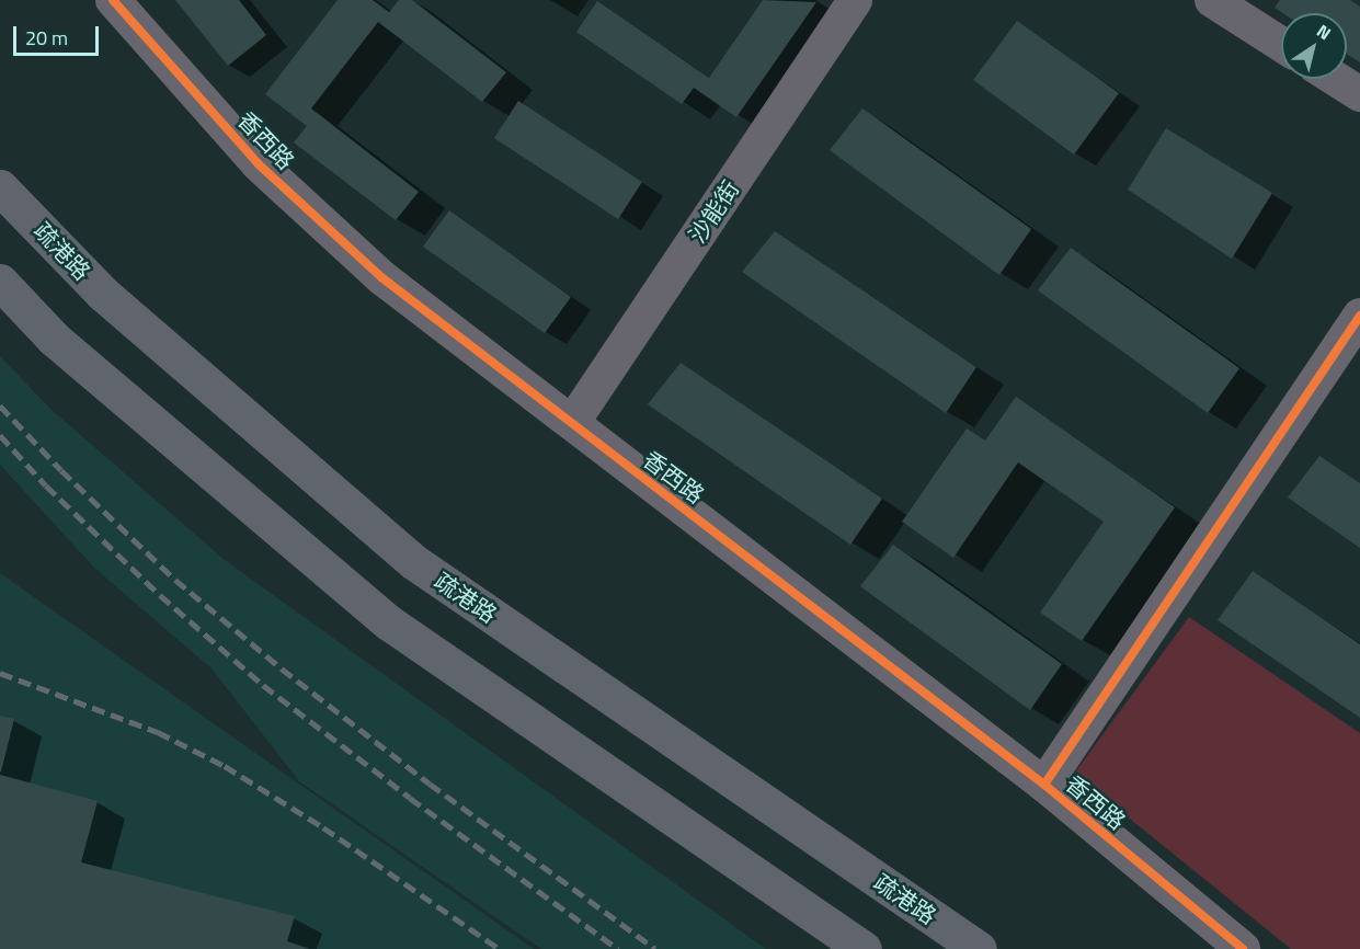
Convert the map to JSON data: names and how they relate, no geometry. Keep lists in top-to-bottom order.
{
  "streets": {
    "highway": ["疏港路"],
    "street": ["香西路", "沙能街"]
  },
  "crossings": [
    ["香西路", "沙能街"]
  ],
  "scale_bar": "20 m",
  "north": "top right"
}
